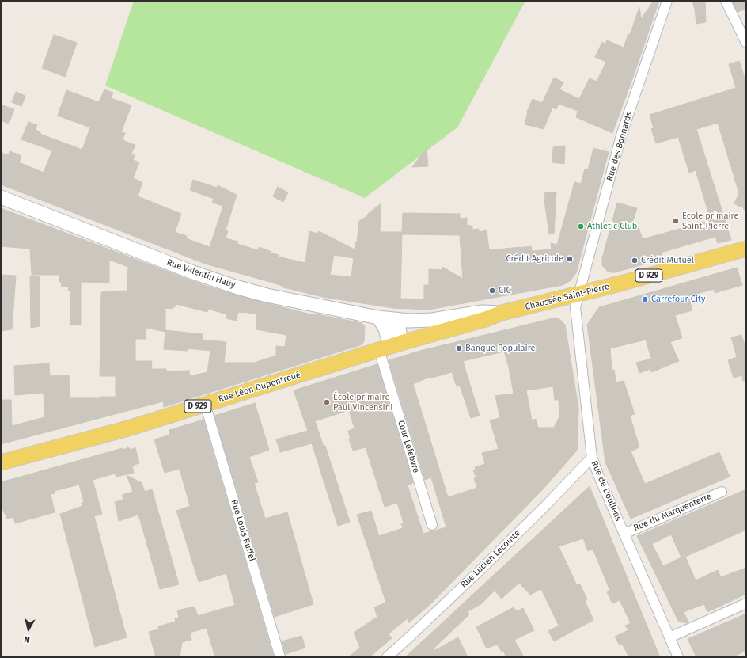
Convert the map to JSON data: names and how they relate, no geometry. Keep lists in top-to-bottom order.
{
  "streets": {
    "main road": ["D 929", "Chaussée Saint-Pierre", "Rue Léon Dupontreué"],
    "street": [
      "Rue des Bonnards",
      "Rue Valentin Haüy",
      "Cour Lefebvre",
      "Rue de Doullens",
      "Rue du Marquenterre",
      "Rue Louis Ruffel",
      "Rue Lucien Lecointe"
    ]
  },
  "crossings": [
    ["Rue des Bonnards", "Chaussée Saint-Pierre"],
    ["Rue des Bonnards", "Rue de Doullens"],
    ["Rue Valentin Haüy", "D 929"],
    ["D 929", "Chaussée Saint-Pierre"],
    ["Chaussée Saint-Pierre", "Rue Léon Dupontreué"],
    ["Chaussée Saint-Pierre", "Cour Lefebvre"],
    ["Chaussée Saint-Pierre", "Rue de Doullens"],
    ["Rue Léon Dupontreué", "Cour Lefebvre"],
    ["Rue Léon Dupontreué", "Rue Louis Ruffel"],
    ["Rue de Doullens", "Rue du Marquenterre"],
    ["Rue de Doullens", "Rue Lucien Lecointe"]
  ],
  "places": [
    "École primaire Saint-Pierre",
    "Athletic Club",
    "Crédit Agricole",
    "Crédit Mutuel",
    "CIC",
    "Carrefour City",
    "Banque Populaire",
    "École primaire Paul Vincensini"
  ],
  "north": "bottom"
}
